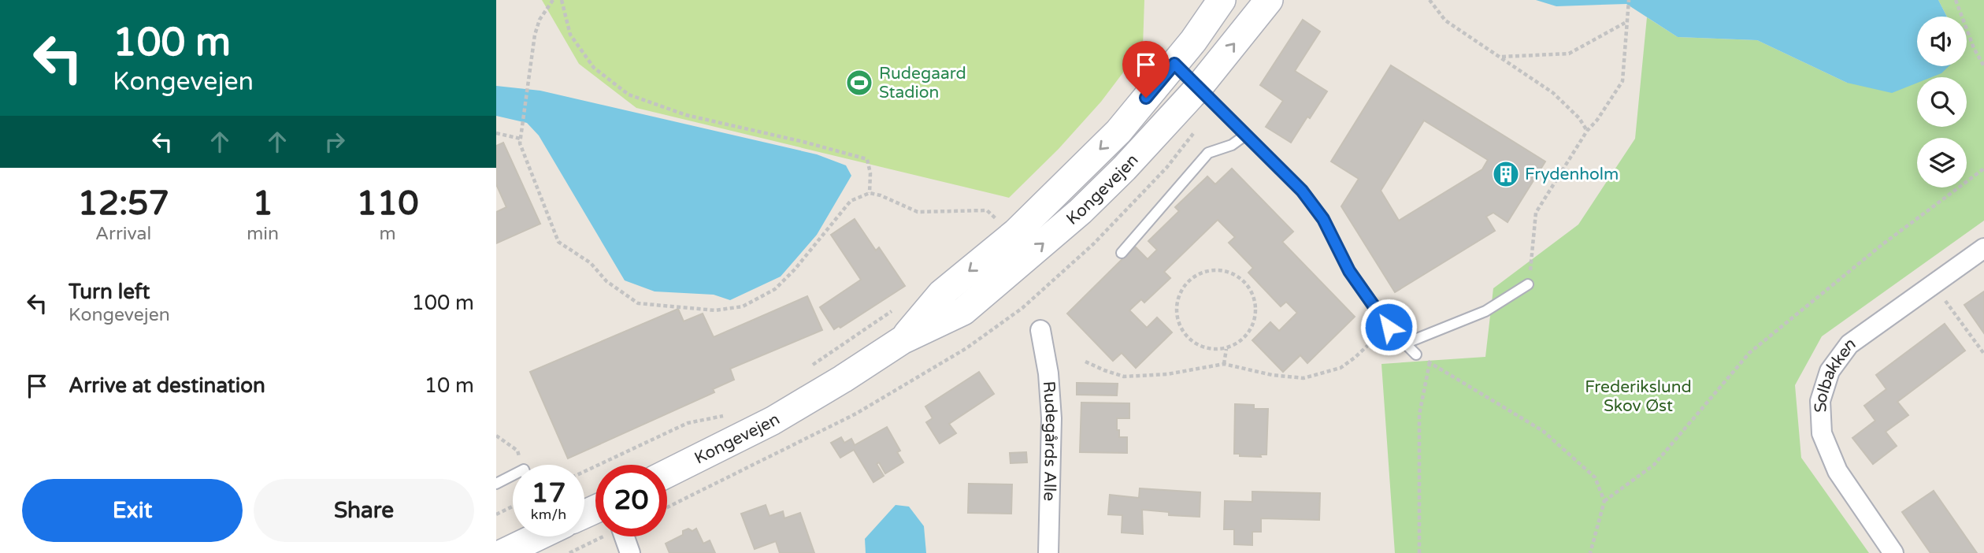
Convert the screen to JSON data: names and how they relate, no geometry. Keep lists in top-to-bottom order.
{
  "streets": {
    "main road": ["Kongevejen"],
    "street": ["Solbakken", "Rudegårds Alle"]
  },
  "parks": ["Frederikslund Skov Øst"],
  "places": {
    "sports": ["Rudegaard Stadion"],
    "building": ["Frydenholm"]
  },
  "page": {
    "turn": ["100 m", "Kongevejen"],
    "eta": [
      "12:57",
      "Arrival",
      "1",
      "min",
      "110",
      "m"
    ],
    "list": [
      {
        "name": "Turn left",
        "note": "Kongevejen",
        "value": "100 m"
      },
      {
        "name": "Arrive at destination",
        "value": "10 m"
      }
    ],
    "speed": "17 km/h",
    "limit": "20",
    "buttons": ["Exit", "Share"]
  }
}
